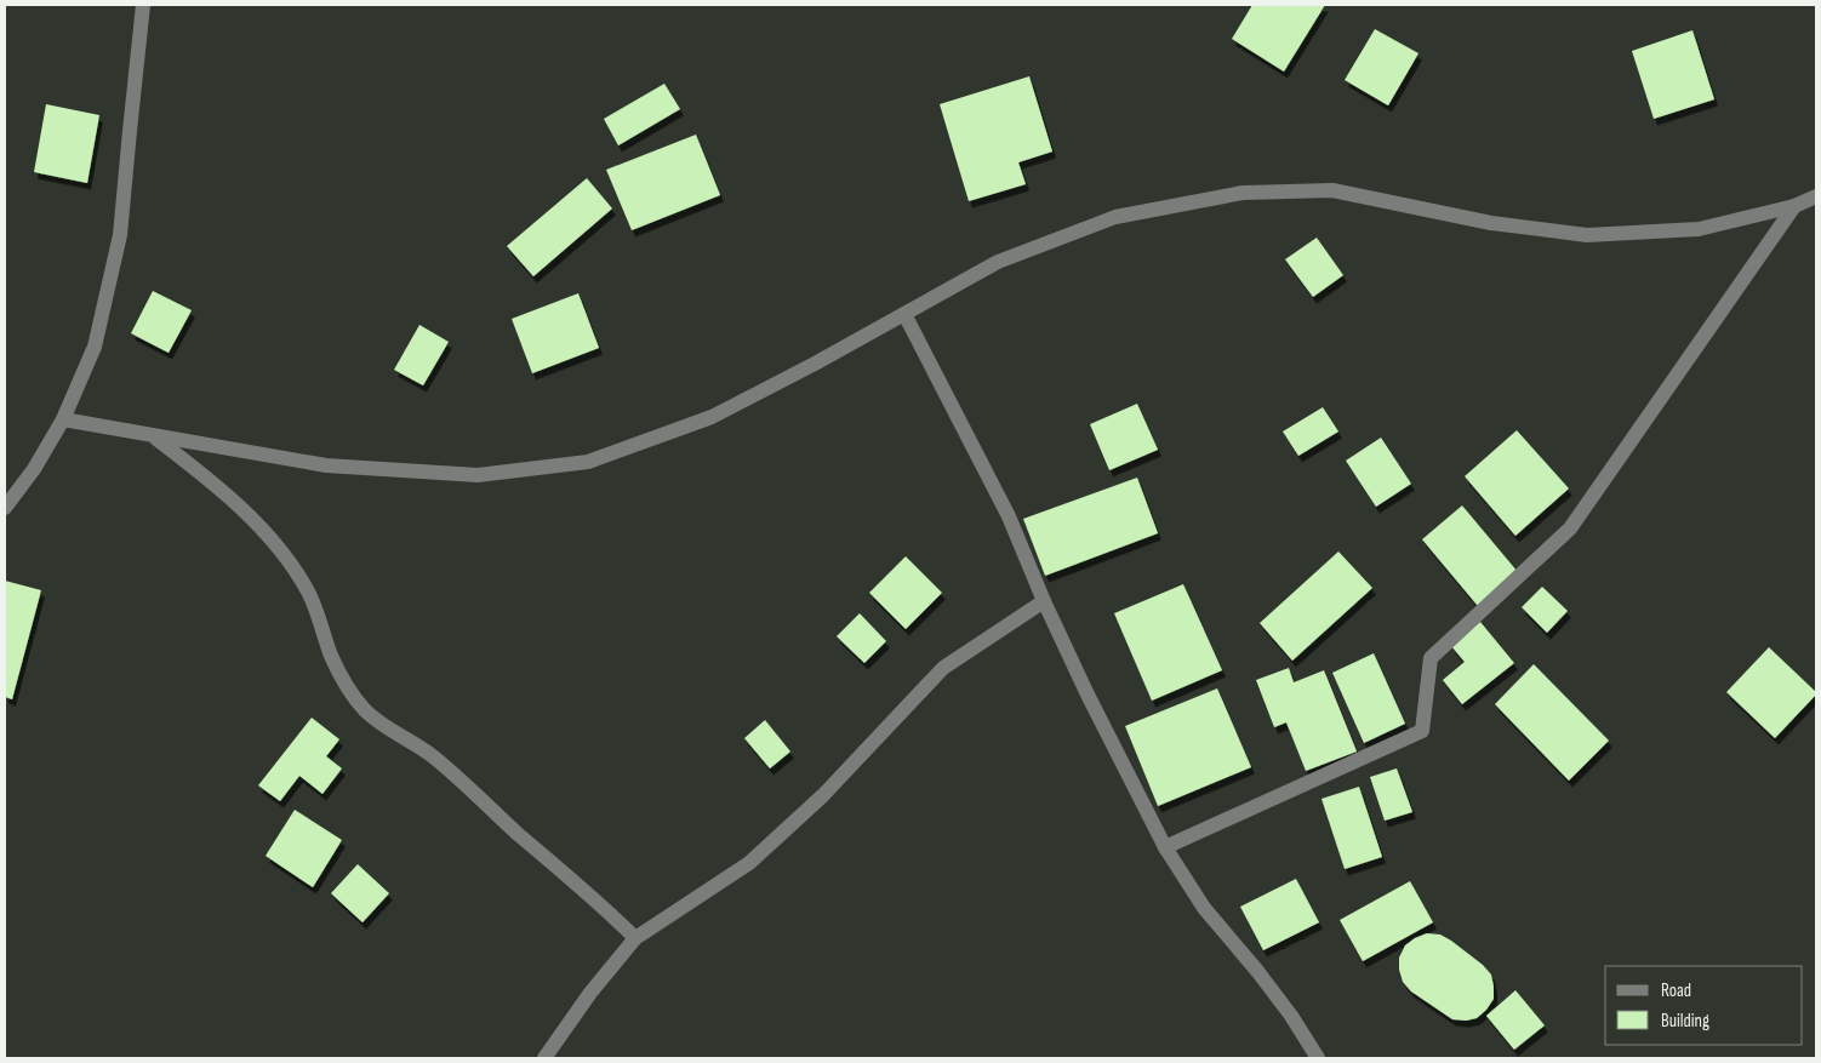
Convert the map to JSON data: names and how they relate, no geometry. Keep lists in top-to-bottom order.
{
  "legend": ["Road", "Building"]
}
